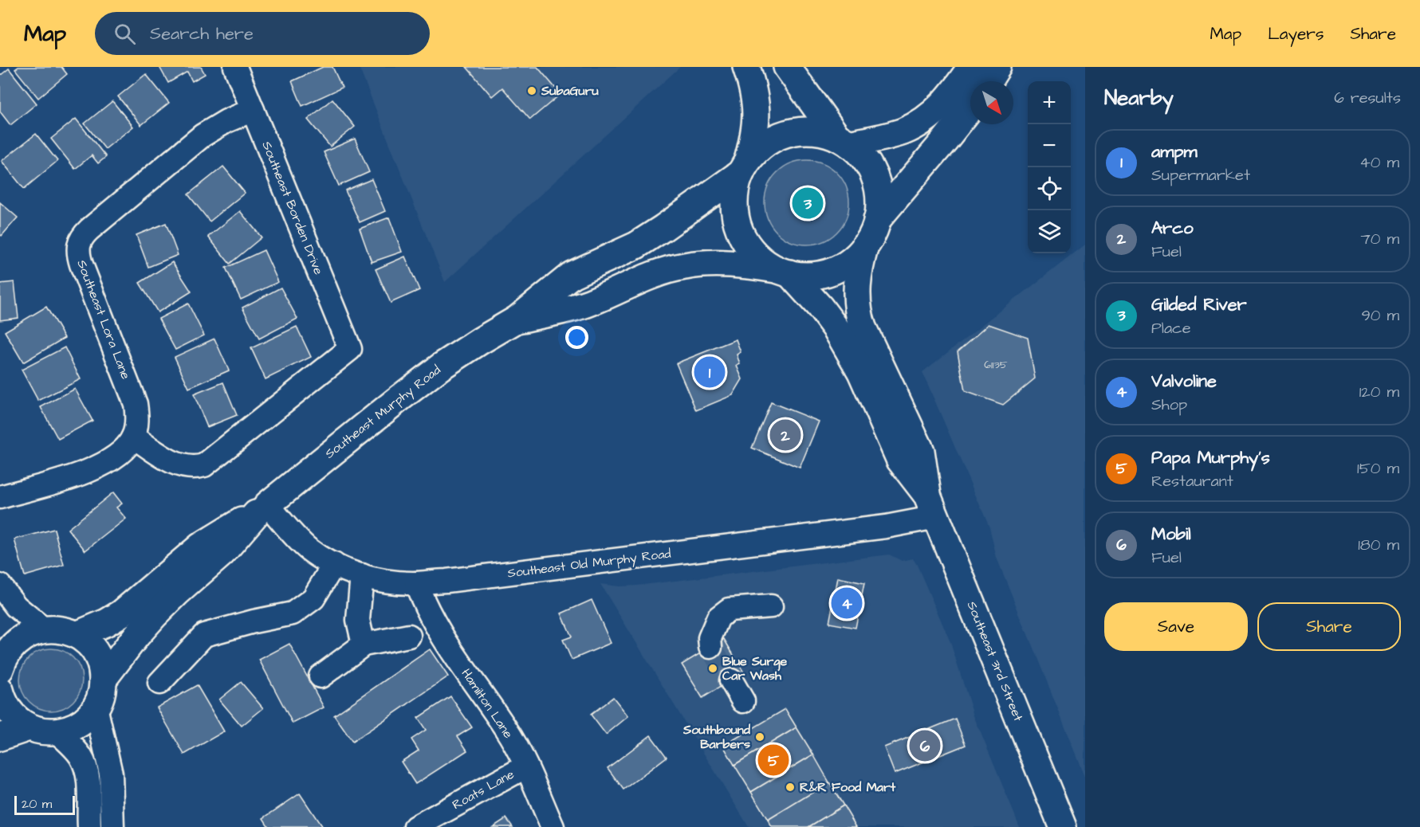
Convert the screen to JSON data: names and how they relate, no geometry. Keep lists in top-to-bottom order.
{
  "streets": {
    "main road": ["Southeast Murphy Road", "Southeast 3rd Street"],
    "street": [
      "Southeast Borden Drive",
      "Southeast Lora Lane",
      "Southeast Old Murphy Road",
      "Hamilton Lane",
      "Roats Lane"
    ]
  },
  "crossings": [
    ["Southeast Borden Drive", "Southeast Lora Lane"],
    ["Southeast Murphy Road", "Southeast Old Murphy Road"],
    ["Southeast Murphy Road", "Southeast 3rd Street"],
    ["Southeast Old Murphy Road", "Southeast 3rd Street"],
    ["Southeast Old Murphy Road", "Hamilton Lane"],
    ["Hamilton Lane", "Roats Lane"]
  ],
  "places": [
    "SubaGuru",
    "Blue Surge Car Wash",
    "Southbound Barbers",
    "R&R Food Mart"
  ],
  "house_numbers": ["61135"],
  "scale_bar": "20 m",
  "north": "bottom right",
  "page": {
    "header": "Map",
    "search": "Search here",
    "nav": ["Map", "Layers", "Share"],
    "heading": ["Nearby", "6 results"],
    "map_buttons": ["+", "−"],
    "list": [
      {
        "mark": "1",
        "name": "ampm",
        "note": "Supermarket",
        "value": "40 m"
      },
      {
        "mark": "2",
        "name": "Arco",
        "note": "Fuel",
        "value": "70 m"
      },
      {
        "mark": "3",
        "name": "Gilded River",
        "note": "Place",
        "value": "90 m"
      },
      {
        "mark": "4",
        "name": "Valvoline",
        "note": "Shop",
        "value": "120 m"
      },
      {
        "mark": "5",
        "name": "Papa Murphy's",
        "note": "Restaurant",
        "value": "150 m"
      },
      {
        "mark": "6",
        "name": "Mobil",
        "note": "Fuel",
        "value": "180 m"
      }
    ],
    "pins": [
      "3",
      "1",
      "2",
      "4",
      "6",
      "5"
    ],
    "buttons": ["Save", "Share"],
    "scale": "20 m"
  }
}
